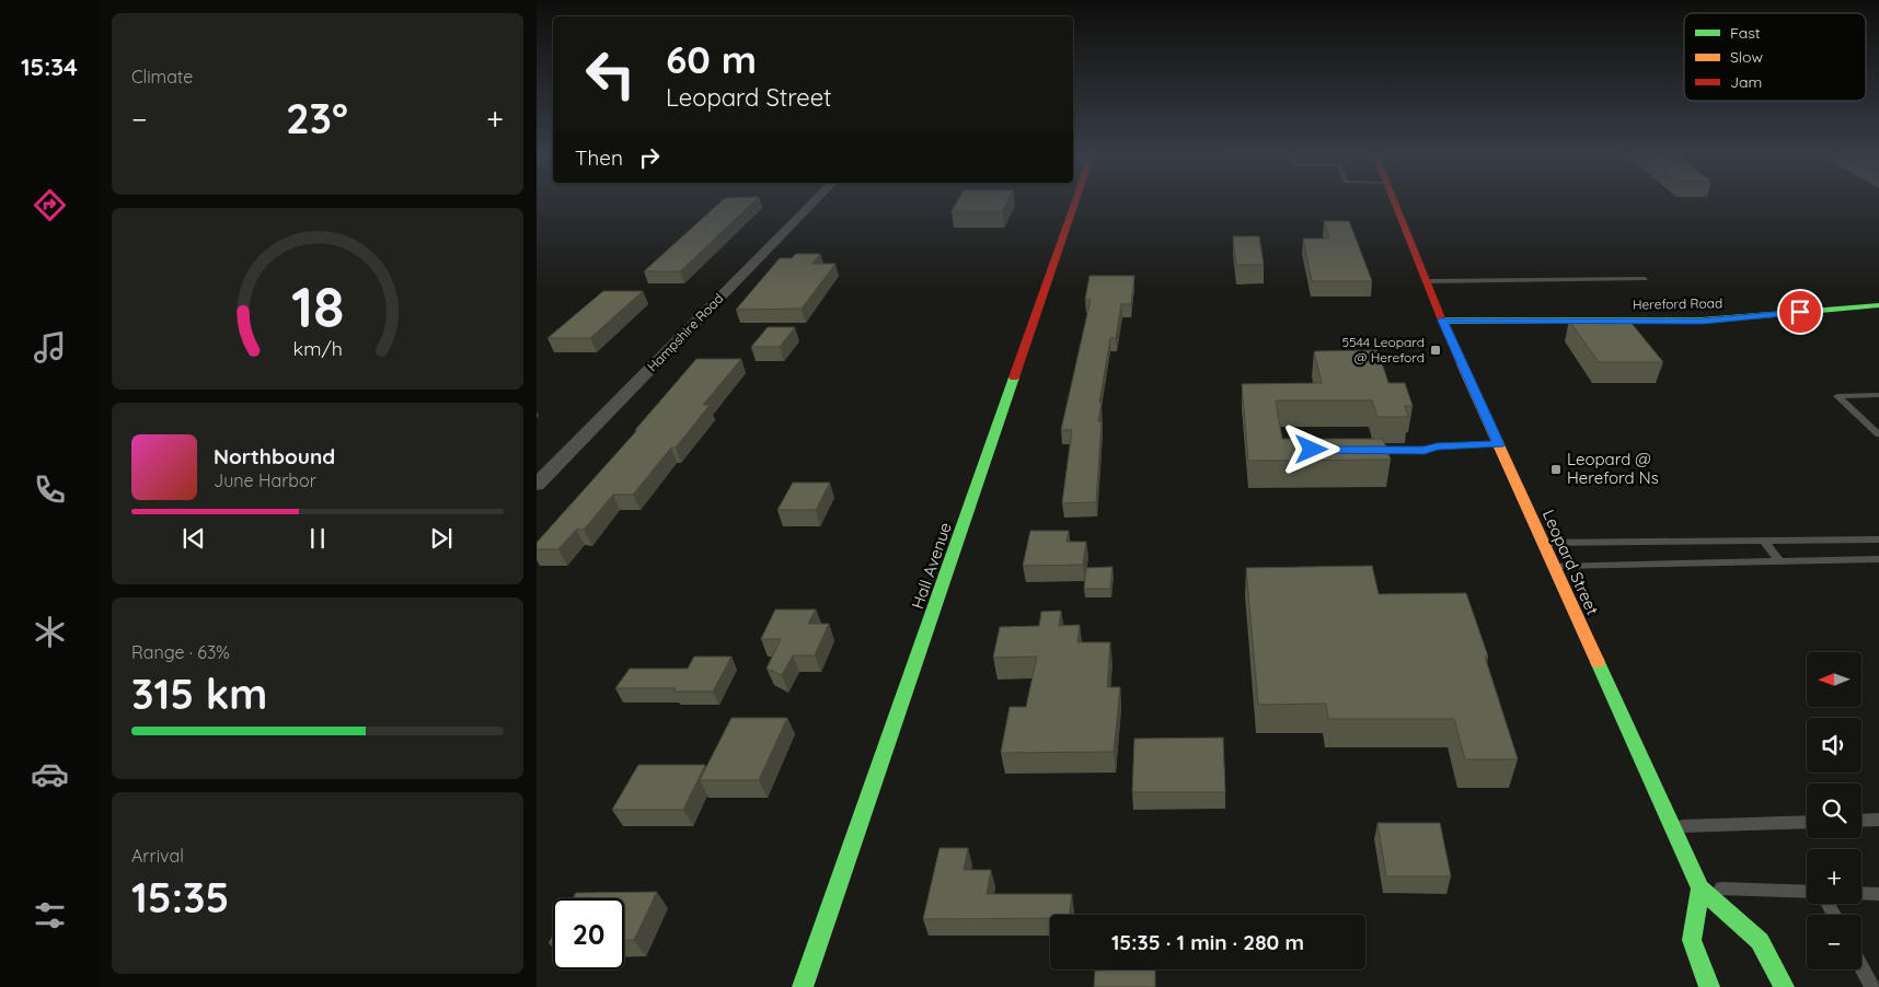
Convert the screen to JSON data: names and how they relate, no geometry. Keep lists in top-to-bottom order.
{
  "streets": {
    "street": [
      "Hereford Road",
      "Hampshire Road",
      "Leopard Street",
      "Hall Avenue"
    ]
  },
  "crossings": [
    ["Hereford Road", "Leopard Street"]
  ],
  "places": {
    "transit": ["5544 Leopard @ Hereford", "Leopard @ Hereford Ns"]
  },
  "legend": ["Fast", "Slow", "Jam"],
  "north": "left",
  "page": {
    "tabs": "15:34",
    "tile": [
      "Climate",
      ["Range · 63%", "315 km"],
      ["Arrival", "15:35"]
    ],
    "turn": ["60 m", "Leopard Street"],
    "heat": ["−", "23°", "+"],
    "then": "Then",
    "song": ["Northbound", "June Harbor"],
    "map_buttons": ["+", "−"],
    "limit": "20",
    "trip": "15:35 · 1 min · 280 m",
    "gauge": ["18", "km/h"]
  }
}
